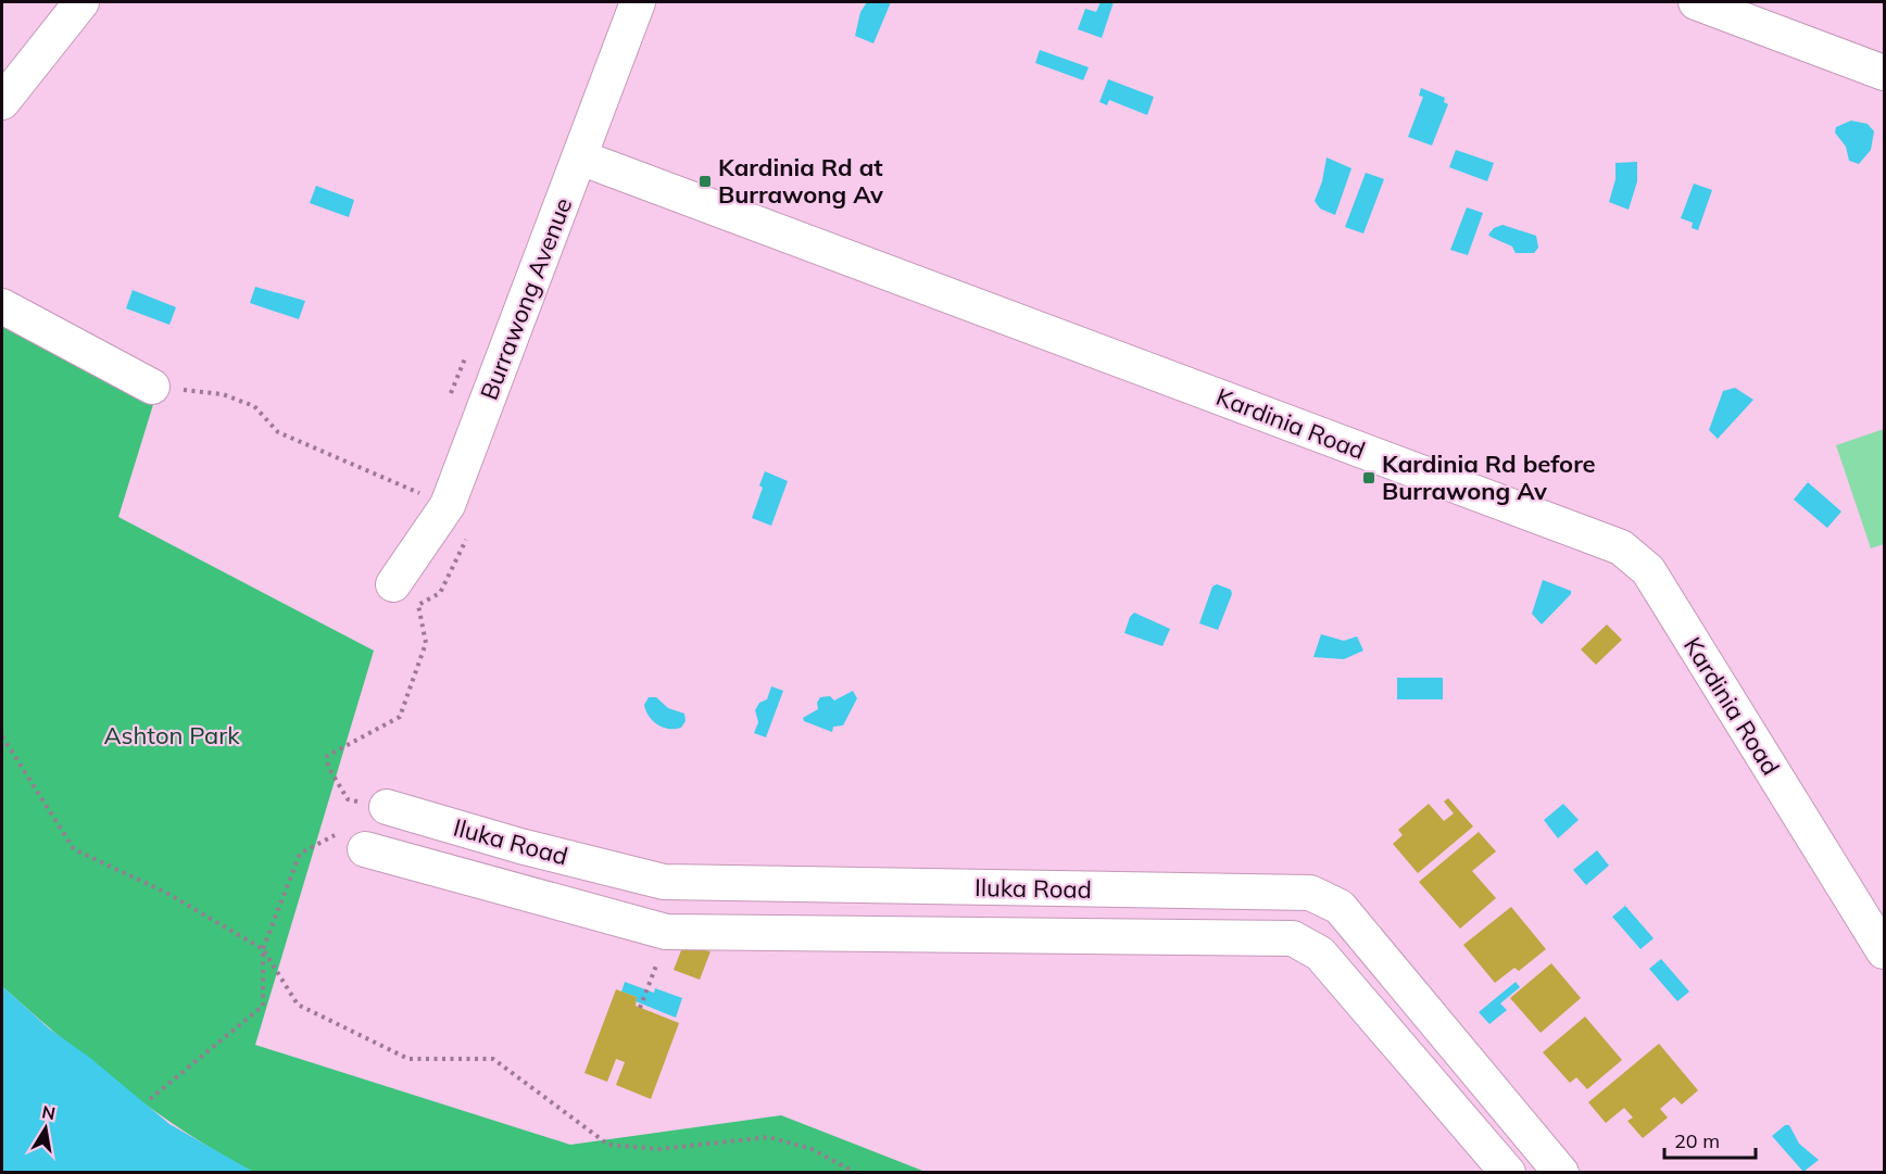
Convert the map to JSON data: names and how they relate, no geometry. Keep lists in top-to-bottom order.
{
  "streets": {
    "street": ["Burrawong Avenue", "Kardinia Road", "Iluka Road"]
  },
  "crossings": [
    ["Burrawong Avenue", "Kardinia Road"]
  ],
  "parks": ["Ashton Park"],
  "places": {
    "transit": ["Kardinia Rd at Burrawong Av", "Kardinia Rd before Burrawong Av"]
  },
  "scale_bar": "20 m",
  "north": "top"
}
